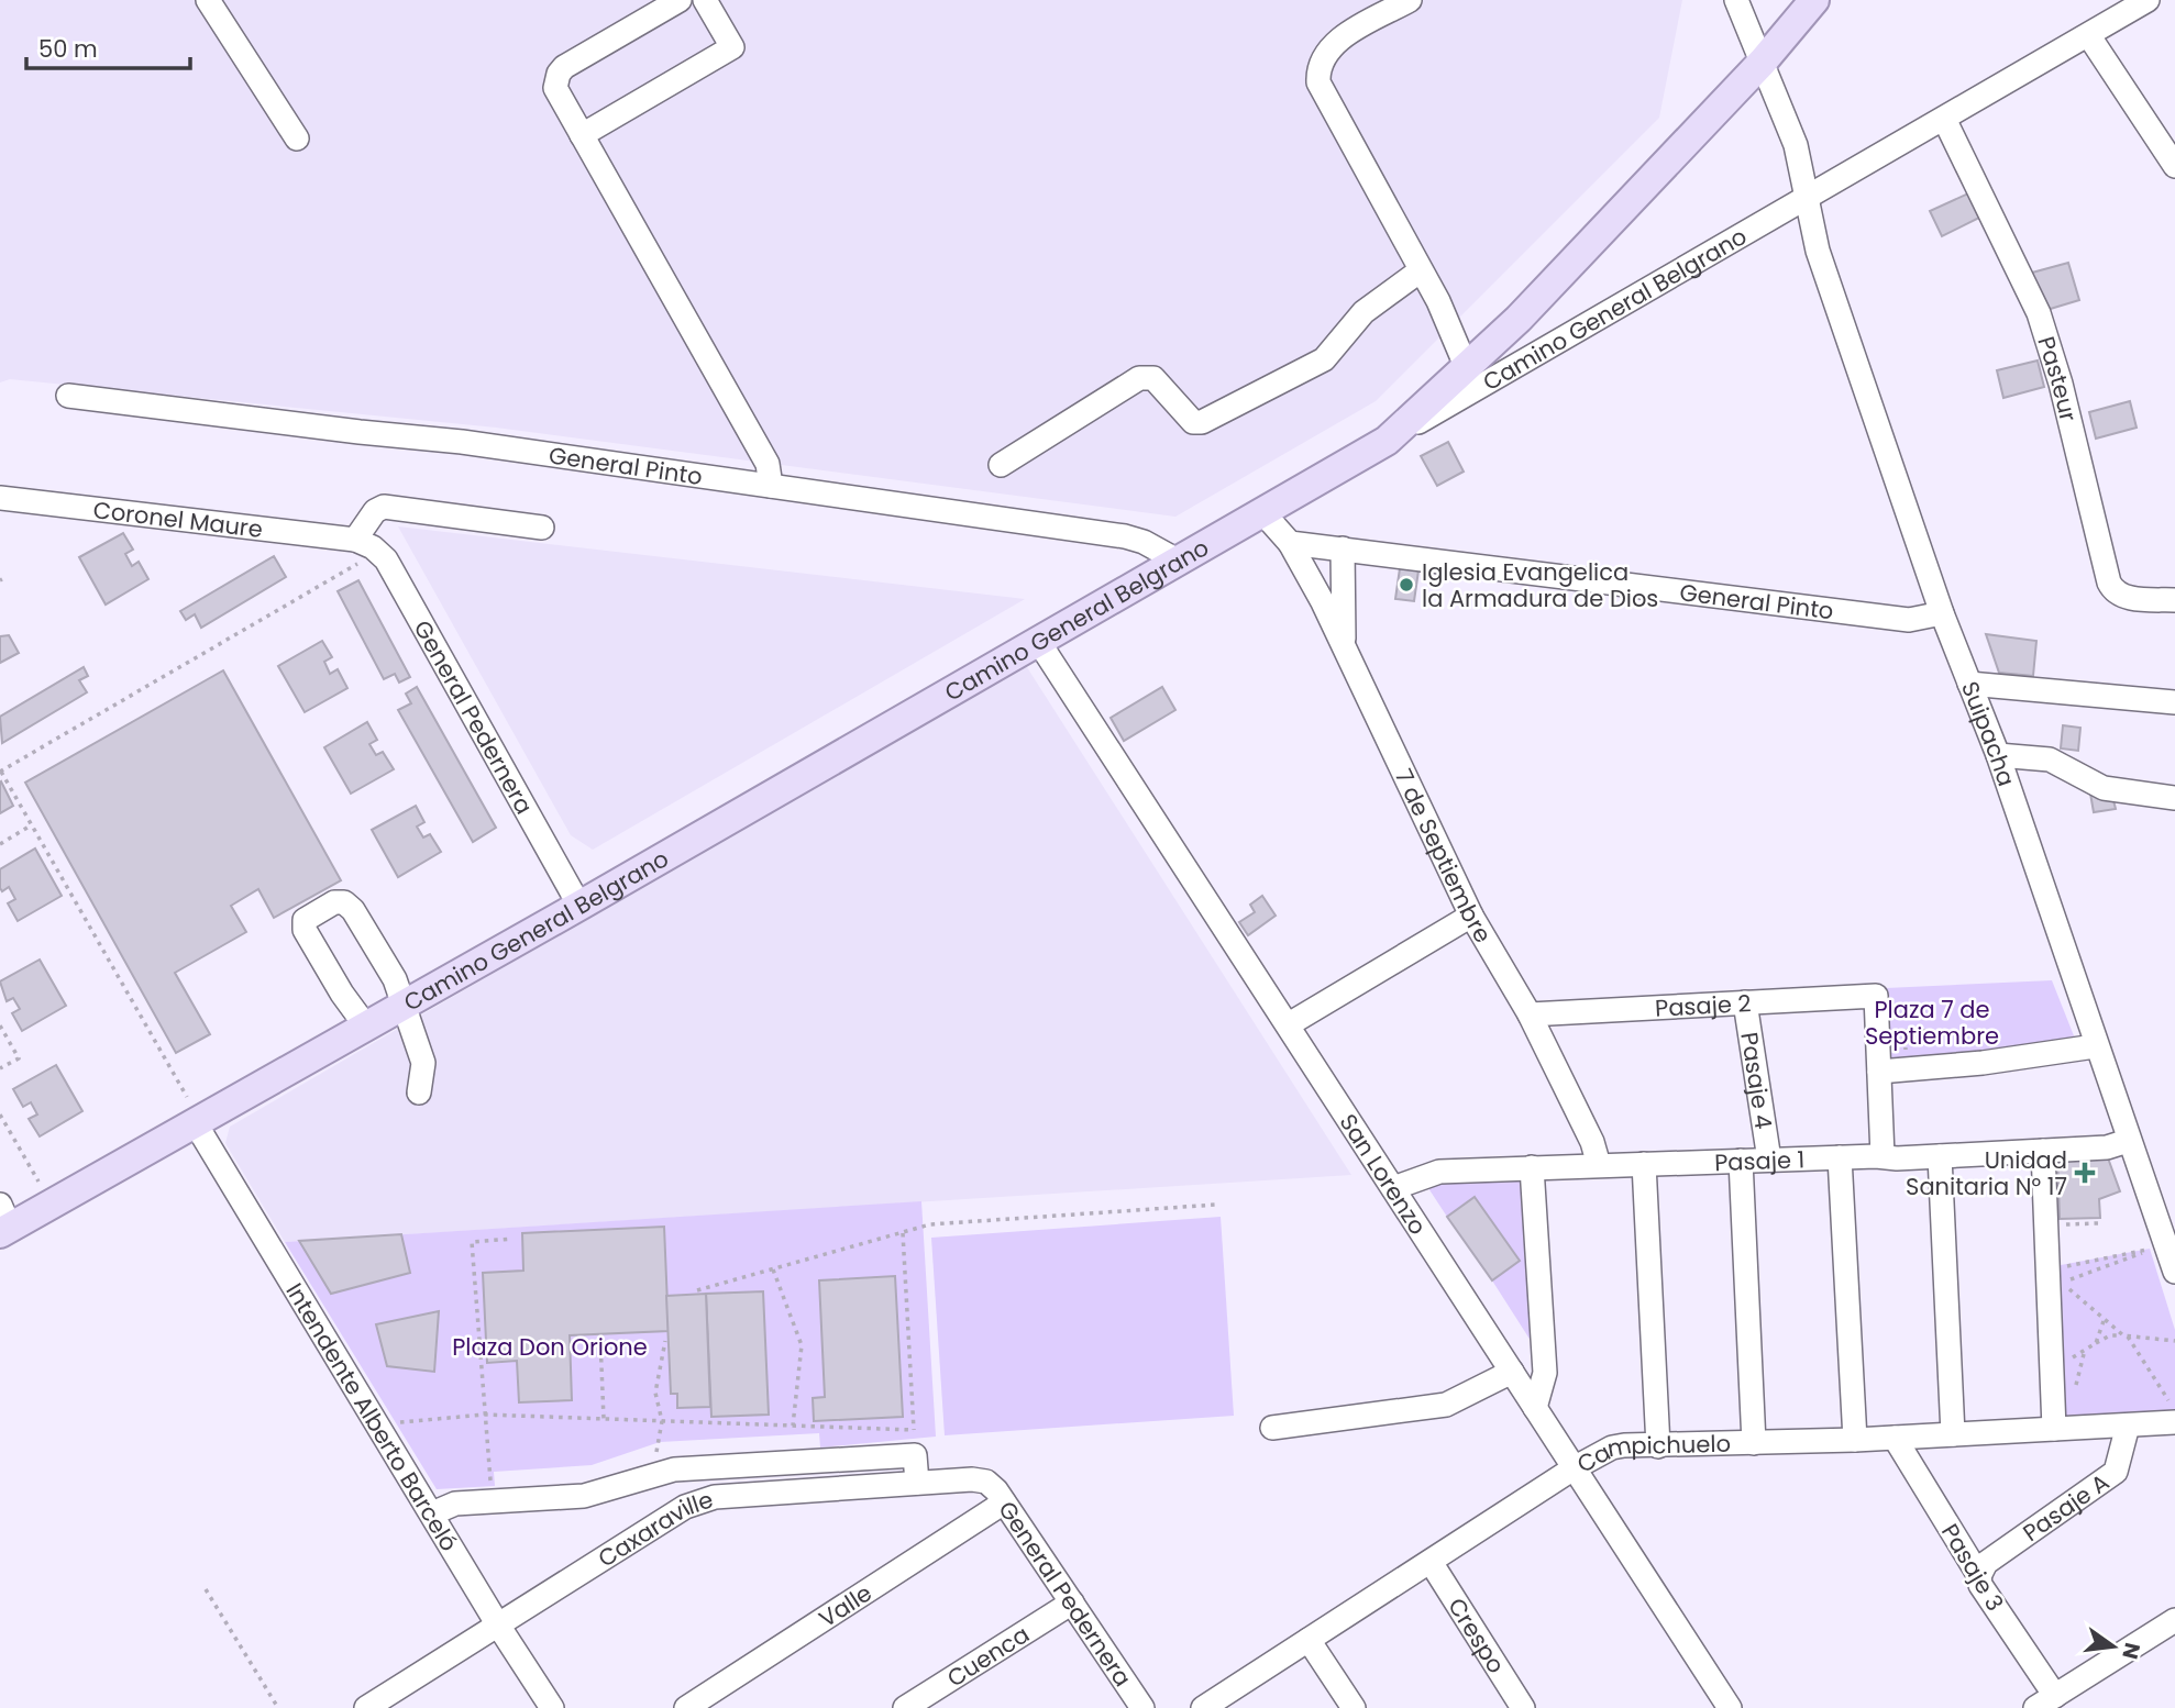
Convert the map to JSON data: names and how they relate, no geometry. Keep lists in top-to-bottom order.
{
  "streets": {
    "main road": ["Camino General Belgrano"],
    "street": [
      "Pasteur",
      "General Pinto",
      "Coronel Maure",
      "General Pedernera",
      "Suipacha",
      "7 de Septiembre",
      "Pasaje 2",
      "Pasaje 4",
      "Pasaje 1",
      "San Lorenzo",
      "Intendente Alberto Barceló",
      "Campichuelo",
      "Pasaje A",
      "Caxaraville",
      "Pasaje 3",
      "Valle",
      "Crespo",
      "Cuenca"
    ]
  },
  "crossings": [
    ["Camino General Belgrano", "Pasteur"],
    ["Camino General Belgrano", "General Pinto"],
    ["Camino General Belgrano", "General Pedernera"],
    ["Camino General Belgrano", "Suipacha"],
    ["Camino General Belgrano", "San Lorenzo"],
    ["Camino General Belgrano", "Intendente Alberto Barceló"],
    ["General Pinto", "Suipacha"],
    ["General Pinto", "7 de Septiembre"],
    ["Coronel Maure", "General Pedernera"],
    ["General Pedernera", "Caxaraville"],
    ["General Pedernera", "Valle"],
    ["General Pedernera", "Cuenca"],
    ["Suipacha", "Pasaje 1"],
    ["7 de Septiembre", "Pasaje 2"],
    ["7 de Septiembre", "Pasaje 1"],
    ["Pasaje 2", "Pasaje 4"],
    ["Pasaje 4", "Pasaje 1"],
    ["Pasaje 1", "San Lorenzo"],
    ["San Lorenzo", "Campichuelo"],
    ["Intendente Alberto Barceló", "Caxaraville"],
    ["Campichuelo", "Pasaje A"],
    ["Campichuelo", "Pasaje 3"],
    ["Campichuelo", "Crespo"],
    ["Pasaje A", "Pasaje 3"]
  ],
  "parks": ["Plaza 7 de Septiembre", "Plaza Don Orione"],
  "places": {
    "other": ["Iglesia Evangelica la Armadura de Dios"],
    "health": ["Unidad Sanitaria N° 17"]
  },
  "scale_bar": "50 m",
  "north": "right"
}
